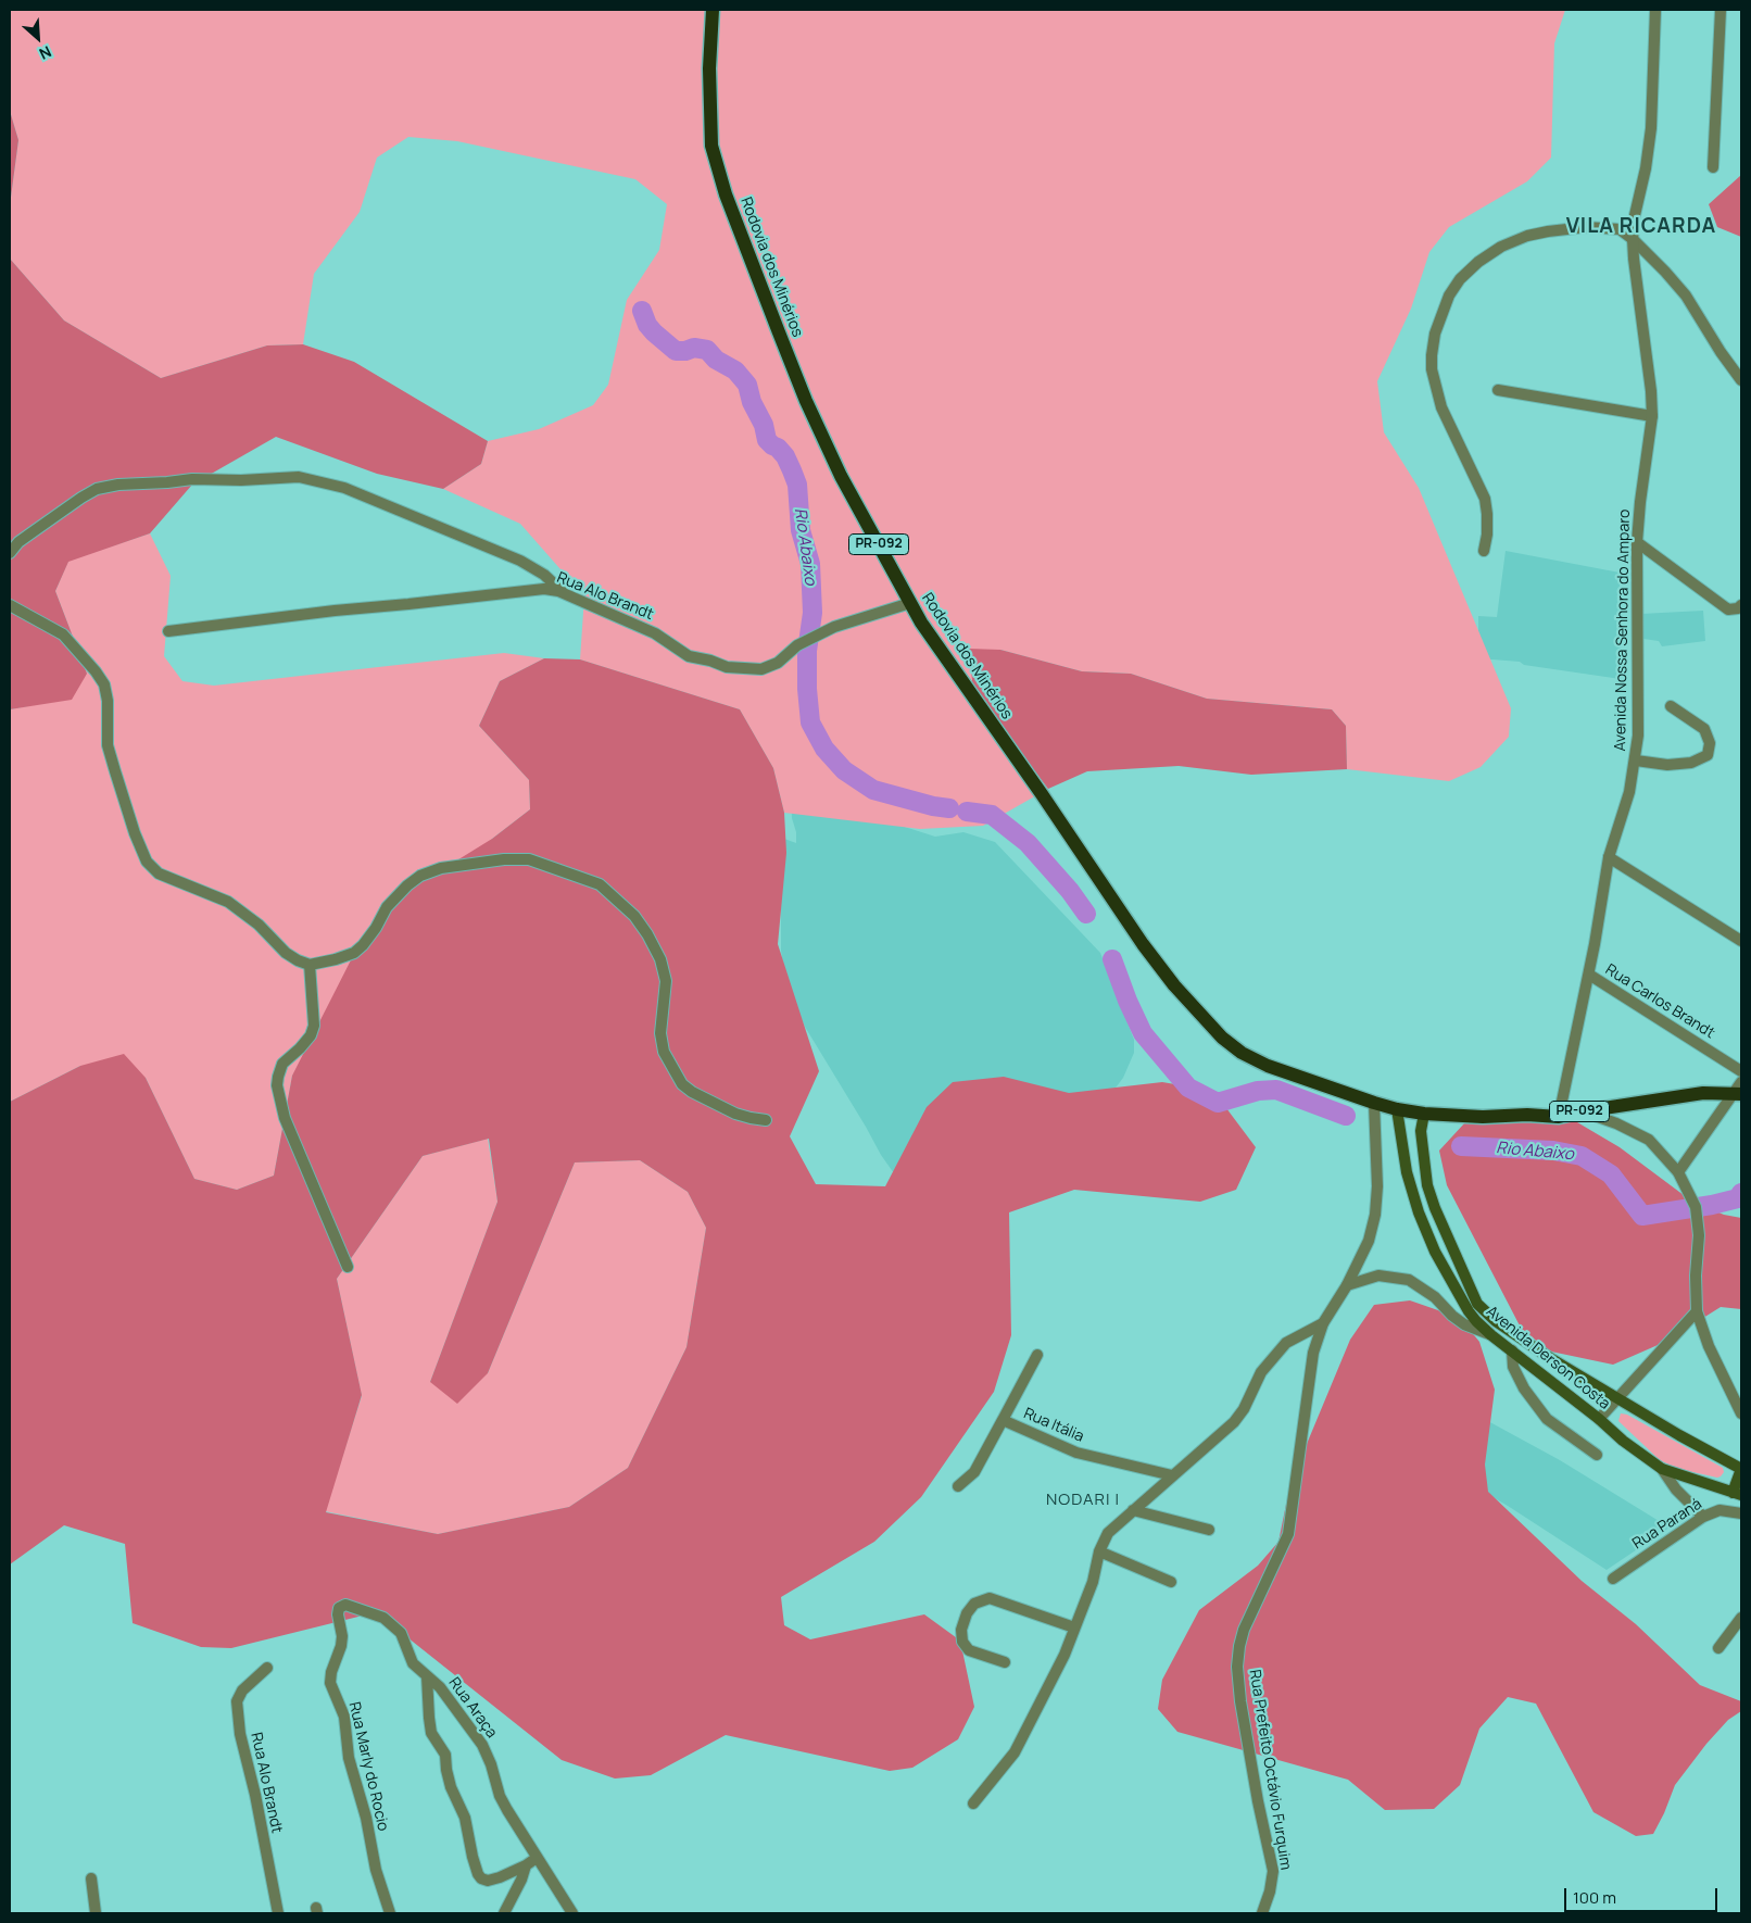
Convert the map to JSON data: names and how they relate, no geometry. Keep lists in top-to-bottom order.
{
  "streets": {
    "main road": ["Rodovia dos Minérios", "PR-092", "Avenida Derson Costa"],
    "street": [
      "Rua Alo Brandt",
      "Avenida Nossa Senhora do Amparo",
      "Rua Carlos Brandt",
      "Rua Itália",
      "Rua Paraná",
      "Rua Araça",
      "Rua Marly do Rocio",
      "Rua Prefeito Octávio Furquim"
    ]
  },
  "crossings": [
    ["Rodovia dos Minérios", "PR-092"],
    ["Rodovia dos Minérios", "Rua Alo Brandt"],
    ["Rodovia dos Minérios", "Avenida Derson Costa"],
    ["Rodovia dos Minérios", "Rua Prefeito Octávio Furquim"],
    ["PR-092", "Avenida Nossa Senhora do Amparo"],
    ["PR-092", "Avenida Derson Costa"],
    ["Avenida Nossa Senhora do Amparo", "Rua Carlos Brandt"],
    ["Rua Araça", "Rua Marly do Rocio"]
  ],
  "districts": ["VILA RICARDA", "NODARI I"],
  "water": ["Rio Abaixo"],
  "scale_bar": "100 m",
  "north": "bottom right"
}
